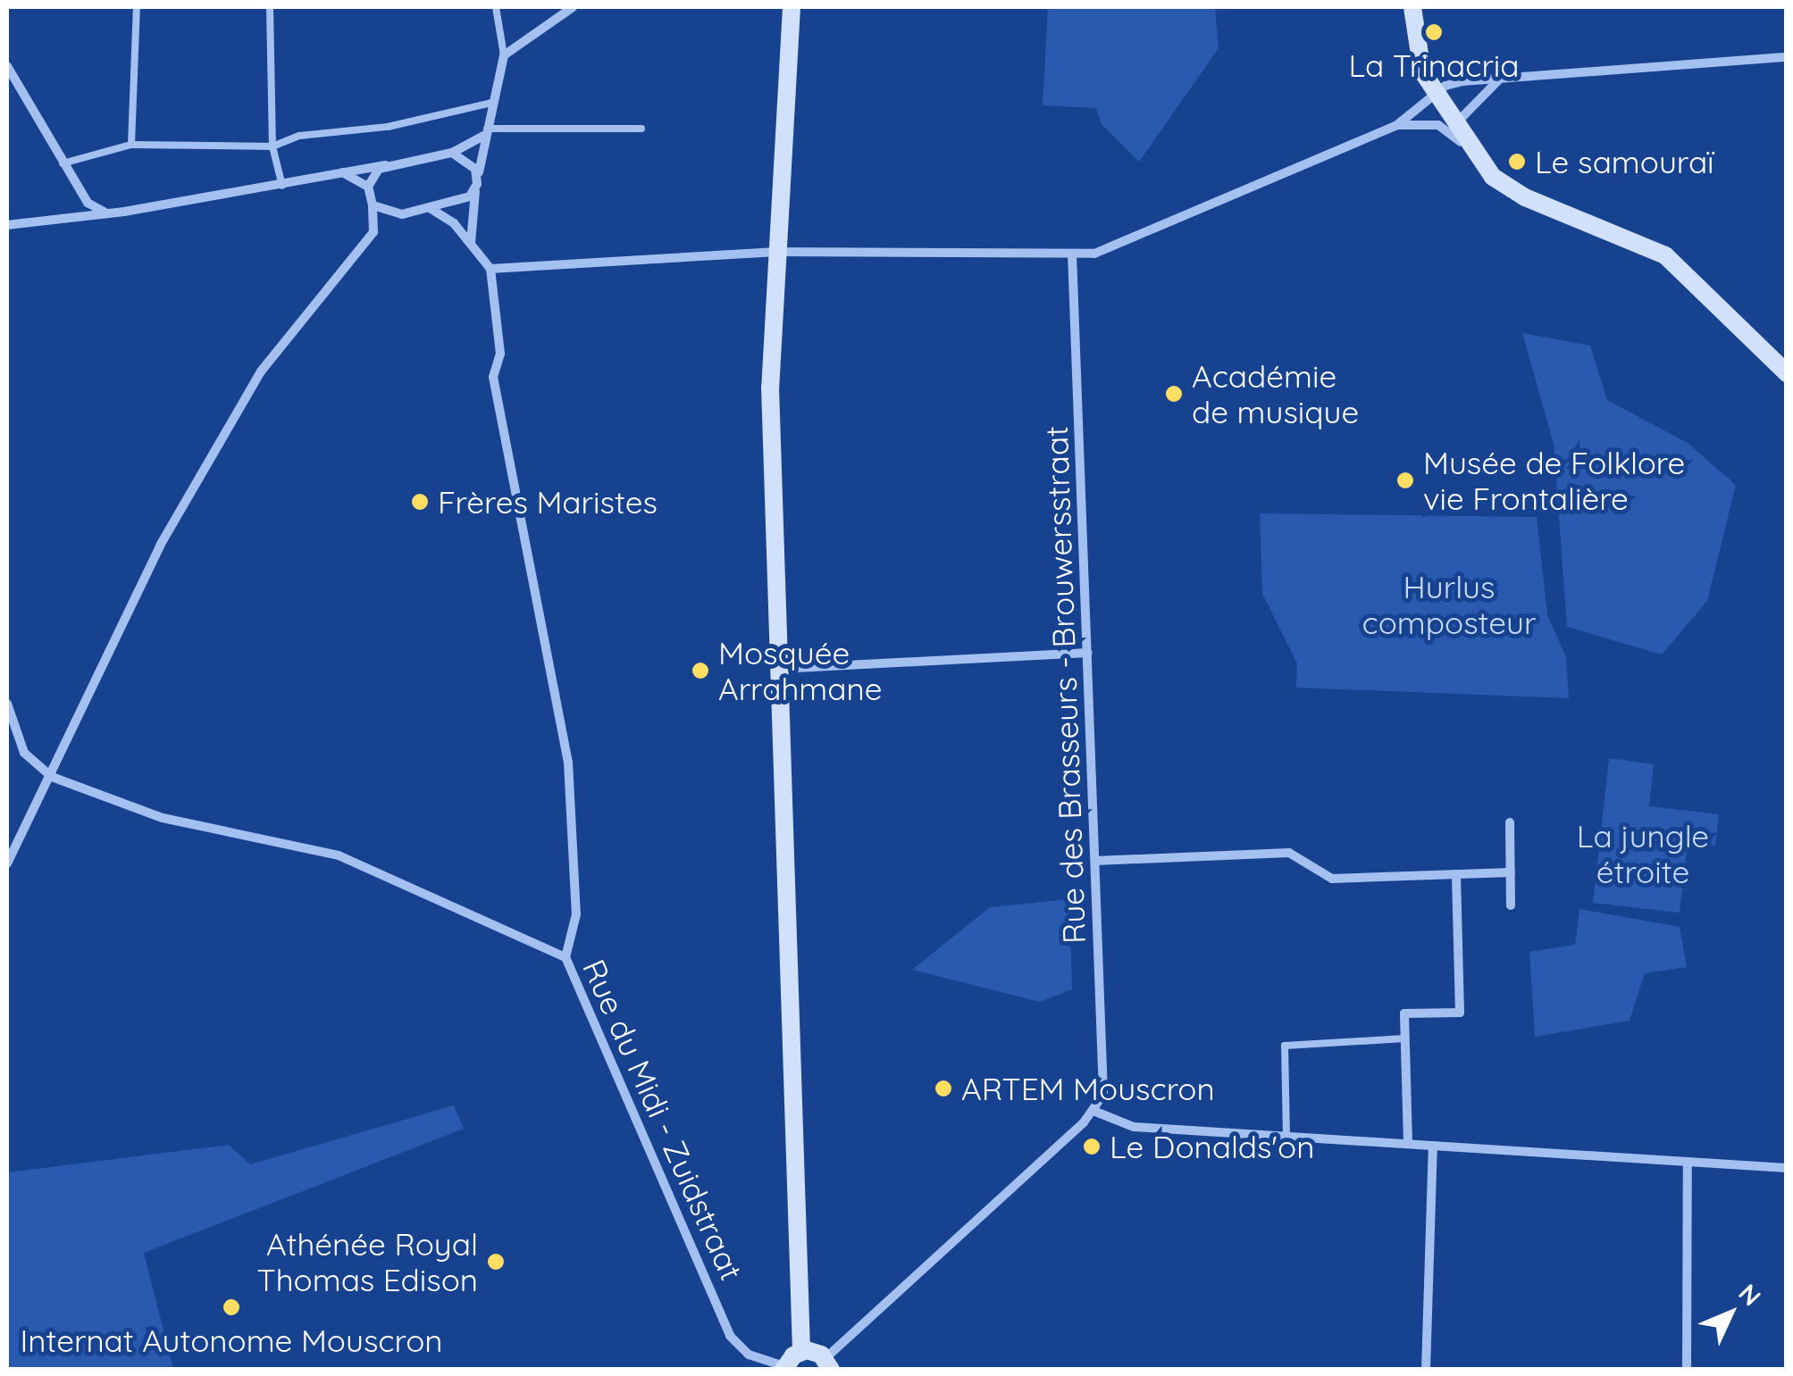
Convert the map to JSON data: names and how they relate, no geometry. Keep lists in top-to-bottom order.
{
  "streets": {
    "street": ["Rue des Brasseurs - Brouwersstraat", "Rue du Midi - Zuidstraat"]
  },
  "parks": ["Hurlus composteur", "La jungle étroite"],
  "places": [
    "La Trinacria",
    "Le samouraï",
    "Académie de musique",
    "Musée de Folklore vie Frontalière",
    "Frères Maristes",
    "Mosquée Arrahmane",
    "ARTEM Mouscron",
    "Le Donalds'on",
    "Athénée Royal Thomas Edison",
    "Internat Autonome Mouscron"
  ],
  "north": "top right"
}
